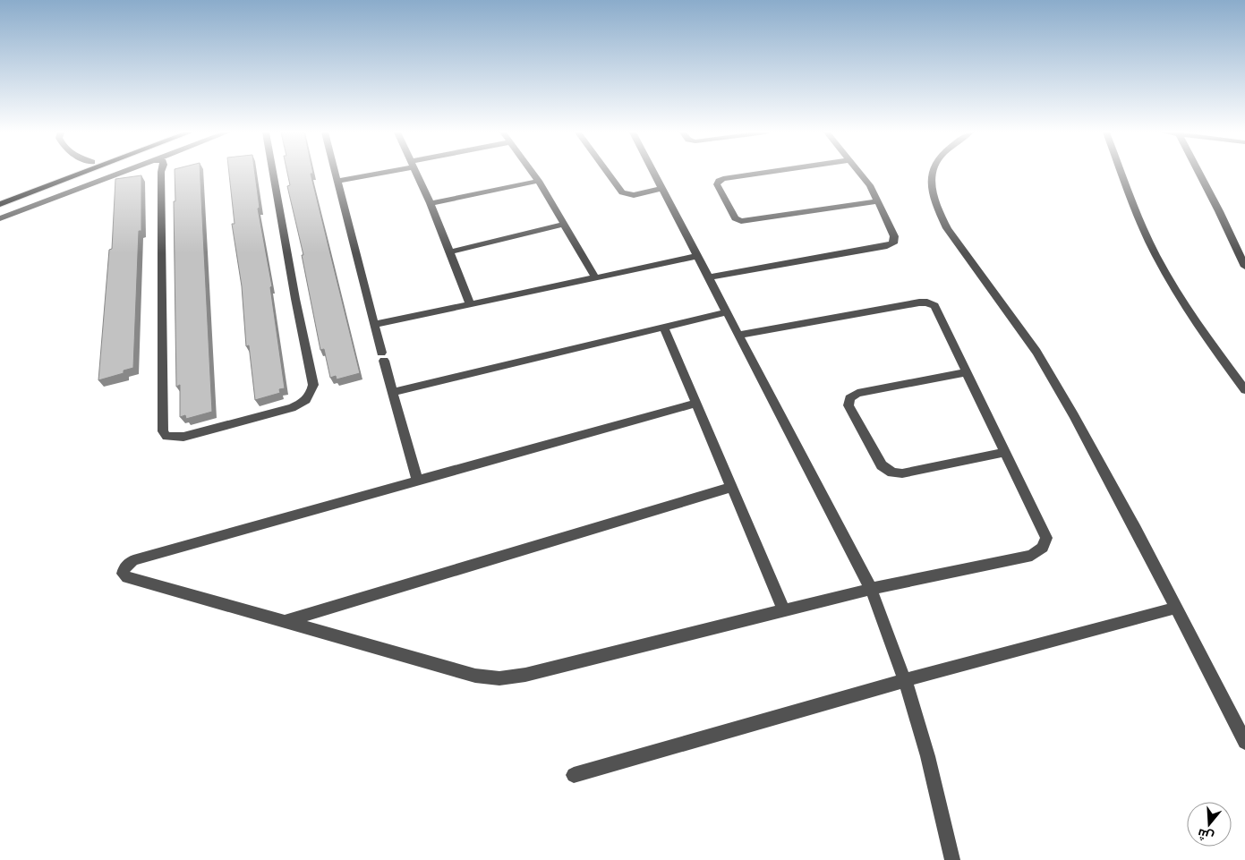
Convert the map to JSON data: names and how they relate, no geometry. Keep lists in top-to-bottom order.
{
  "north": "bottom"
}
